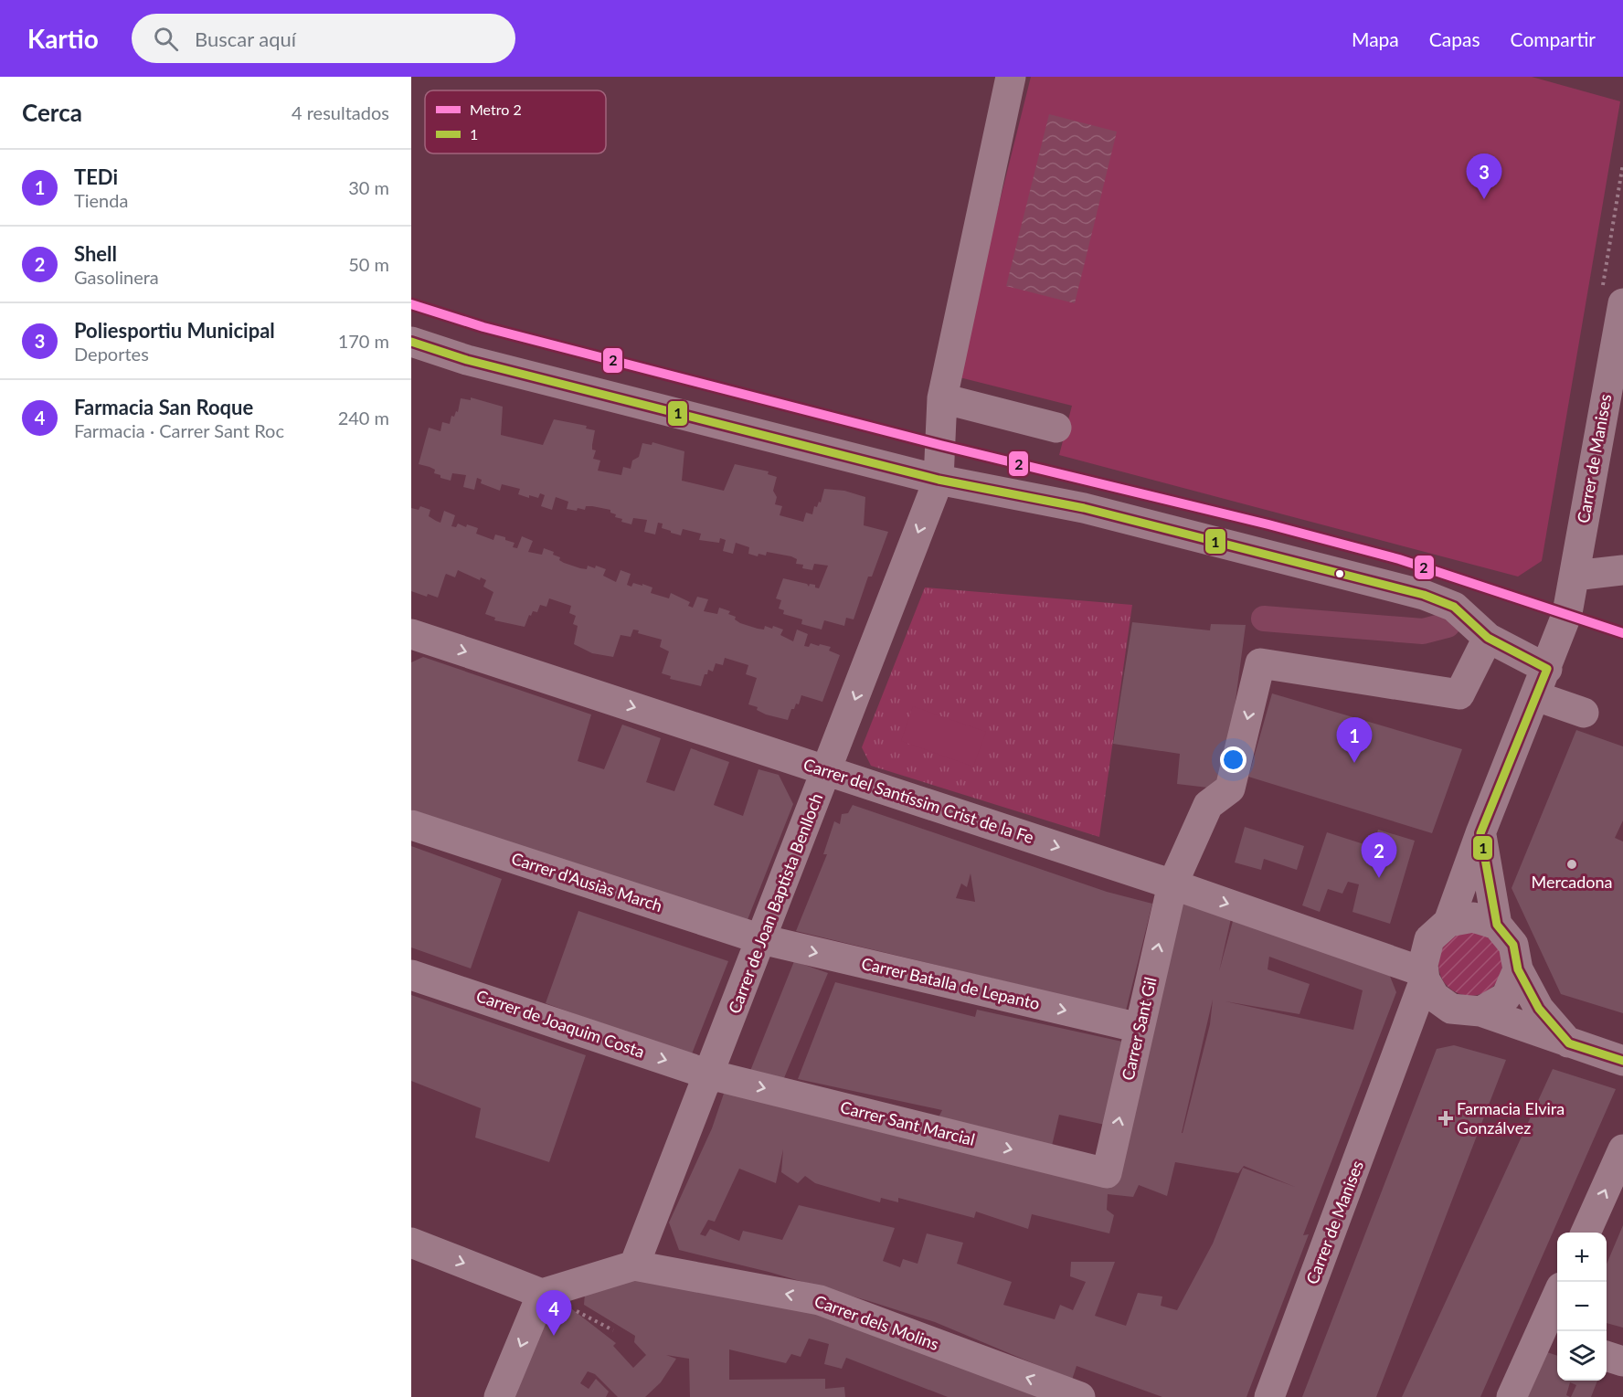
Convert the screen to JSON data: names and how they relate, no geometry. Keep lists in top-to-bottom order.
{
  "streets": {
    "street": [
      "Carrer de Manises",
      "Carrer del Santíssim Crist de la Fe",
      "Carrer d'Ausiàs March",
      "Carrer de Joan Baptista Benlloch",
      "Carrer Batalla de Lepanto",
      "Carrer de Joaquim Costa",
      "Carrer Sant Gil",
      "Carrer Sant Marcial",
      "Carrer dels Molins"
    ]
  },
  "crossings": [
    ["Carrer de Manises", "Carrer del Santíssim Crist de la Fe"],
    ["Carrer del Santíssim Crist de la Fe", "Carrer de Joan Baptista Benlloch"],
    ["Carrer del Santíssim Crist de la Fe", "Carrer Sant Gil"],
    ["Carrer d'Ausiàs March", "Carrer de Joan Baptista Benlloch"],
    ["Carrer d'Ausiàs March", "Carrer Batalla de Lepanto"],
    ["Carrer de Joan Baptista Benlloch", "Carrer Batalla de Lepanto"],
    ["Carrer de Joan Baptista Benlloch", "Carrer de Joaquim Costa"],
    ["Carrer de Joan Baptista Benlloch", "Carrer Sant Marcial"],
    ["Carrer de Joan Baptista Benlloch", "Carrer dels Molins"],
    ["Carrer Batalla de Lepanto", "Carrer Sant Gil"],
    ["Carrer de Joaquim Costa", "Carrer Sant Marcial"],
    ["Carrer Sant Gil", "Carrer Sant Marcial"]
  ],
  "one_way": [
    "Carrer del Santíssim Crist de la Fe",
    "Carrer Batalla de Lepanto",
    "Carrer Sant Marcial",
    "Carrer dels Molins"
  ],
  "places": {
    "other": ["Mercadona"],
    "health": ["Farmacia Elvira Gonzálvez"]
  },
  "lines": ["metro line 2", "transit line 1"],
  "legend": ["Metro 2", "1"],
  "page": {
    "header": "Kartio",
    "search": "Buscar aquí",
    "nav": ["Mapa", "Capas", "Compartir"],
    "heading": ["Cerca", "4 resultados"],
    "list": [
      {
        "mark": "1",
        "name": "TEDi",
        "note": "Tienda",
        "value": "30 m"
      },
      {
        "mark": "2",
        "name": "Shell",
        "note": "Gasolinera",
        "value": "50 m"
      },
      {
        "mark": "3",
        "name": "Poliesportiu Municipal",
        "note": "Deportes",
        "value": "170 m"
      },
      {
        "mark": "4",
        "name": "Farmacia San Roque",
        "note": "Farmacia · Carrer Sant Roc",
        "value": "240 m"
      }
    ],
    "pins": [
      "3",
      "1",
      "2",
      "4"
    ],
    "map_buttons": ["+", "−"]
  }
}
